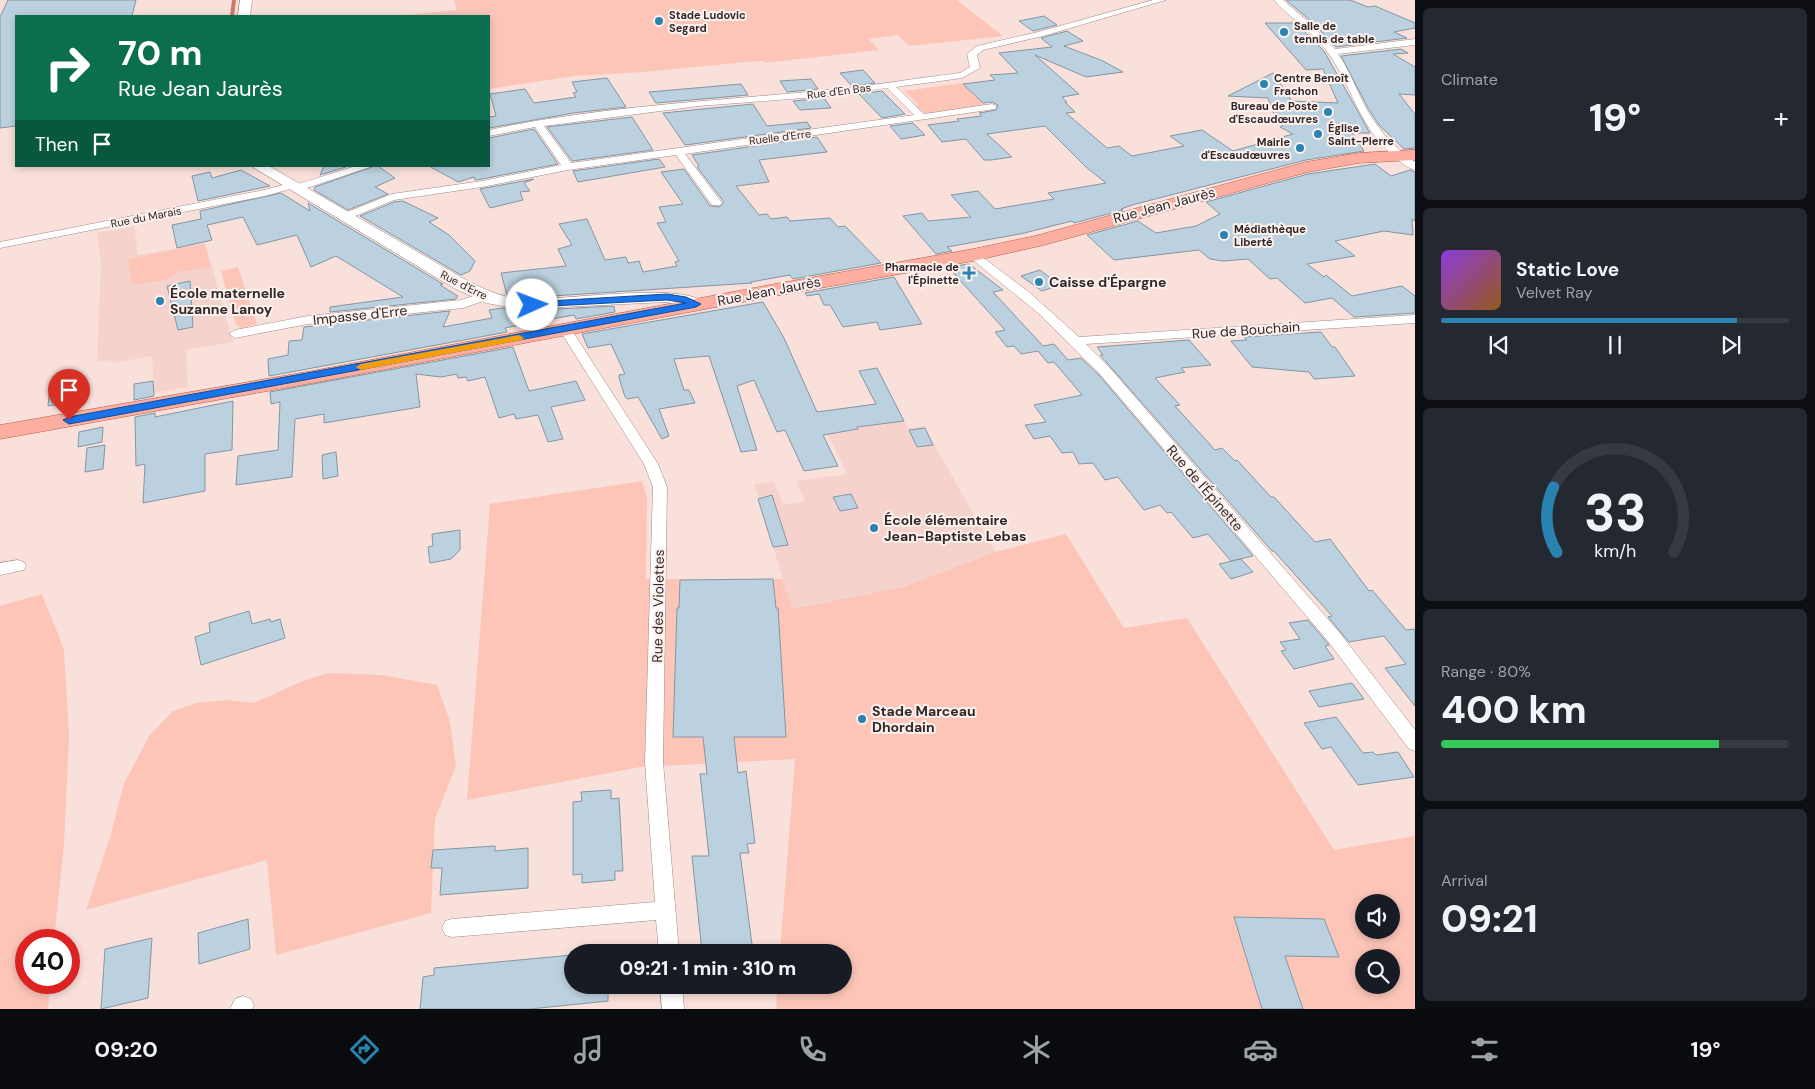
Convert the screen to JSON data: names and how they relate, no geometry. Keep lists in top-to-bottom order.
{
  "streets": {
    "main road": ["Rue Jean Jaurès"],
    "street": [
      "Rue d'En Bas",
      "Ruelle d'Erre",
      "Rue du Marais",
      "Rue d'Erre",
      "Impasse d'Erre",
      "Rue de Bouchain",
      "Rue de l'Épinette",
      "Rue des Violettes"
    ]
  },
  "crossings": [
    ["Ruelle d'Erre", "Rue d'Erre"],
    ["Rue Jean Jaurès", "Rue d'Erre"],
    ["Rue Jean Jaurès", "Rue de l'Épinette"],
    ["Rue Jean Jaurès", "Rue des Violettes"],
    ["Rue du Marais", "Rue d'Erre"],
    ["Rue d'Erre", "Impasse d'Erre"],
    ["Rue de Bouchain", "Rue de l'Épinette"]
  ],
  "places": {
    "other": [
      "Stade Ludovic Segard",
      "Salle de tennis de table",
      "Centre Benoît Frachon",
      "Bureau de Poste d'Escaudœuvres",
      "Église Saint-Pierre",
      "Mairie d'Escaudœuvres",
      "Médiathèque Liberté",
      "Caisse d'Épargne",
      "École maternelle Suzanne Lanoy",
      "École élémentaire Jean-Baptiste Lebas",
      "Stade Marceau Dhordain"
    ],
    "health": ["Pharmacie de l'Épinette"]
  },
  "page": {
    "tile": [
      "Climate",
      ["Range · 80%", "400 km"],
      ["Arrival", "09:21"]
    ],
    "turn": ["70 m", "Rue Jean Jaurès"],
    "heat": ["−", "19°", "+"],
    "then": "Then",
    "song": ["Static Love", "Velvet Ray"],
    "limit": "40",
    "trip": "09:21 · 1 min · 310 m",
    "tabs": ["09:20", "19°"],
    "gauge": ["33", "km/h"]
  }
}
